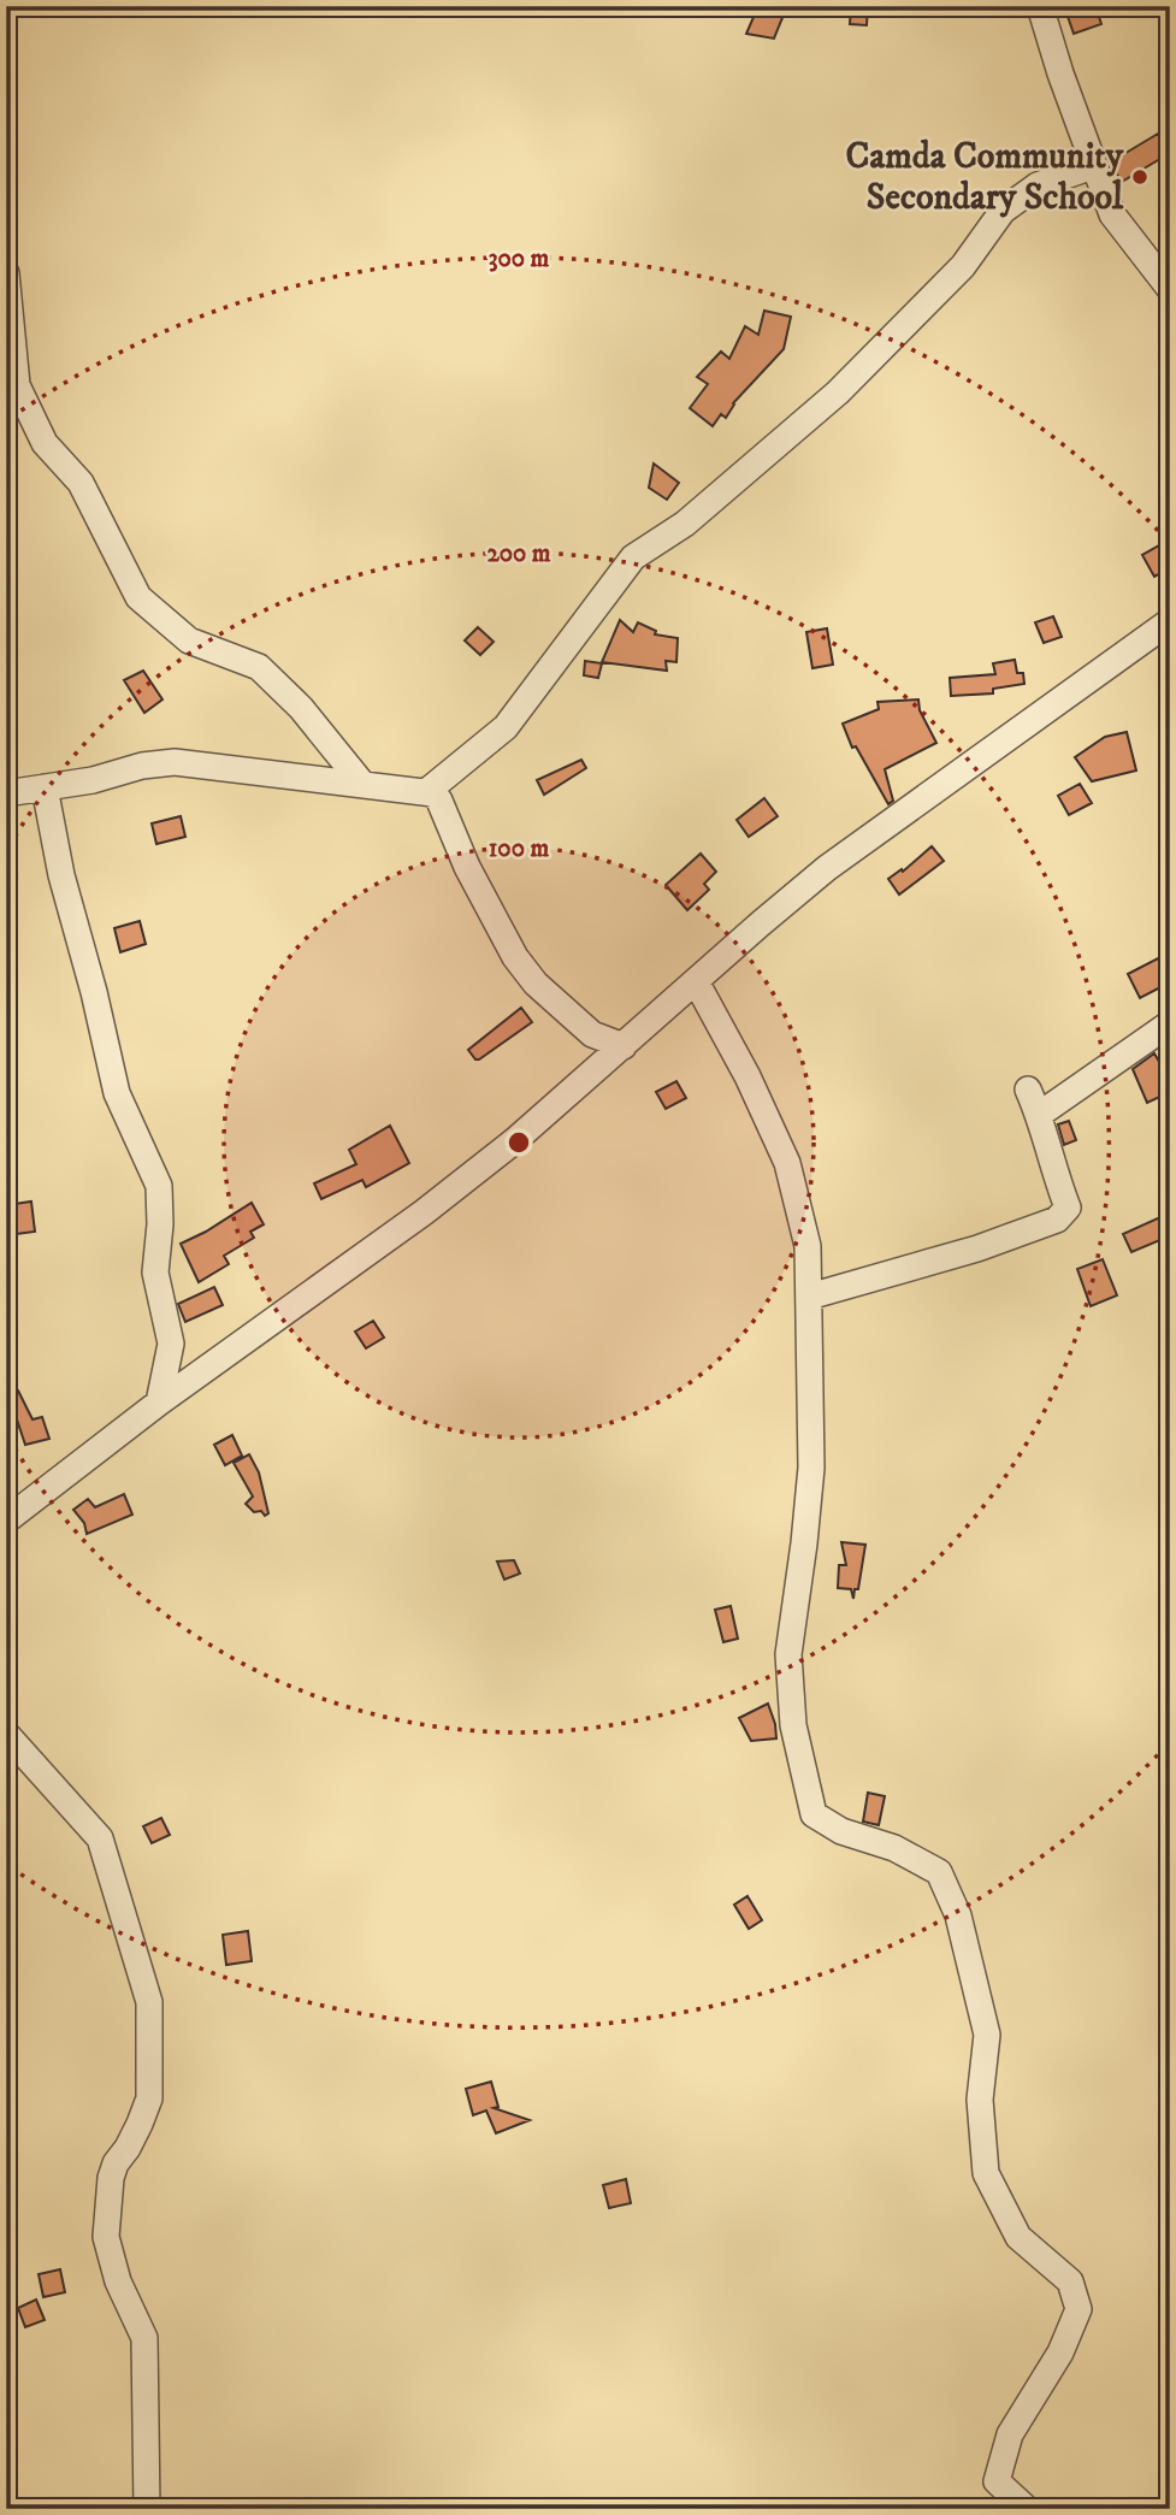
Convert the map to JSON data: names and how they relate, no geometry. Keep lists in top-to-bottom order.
{
  "places": ["Camda Community Secondary School"],
  "rings": ["300 m", "200 m", "100 m"]
}
